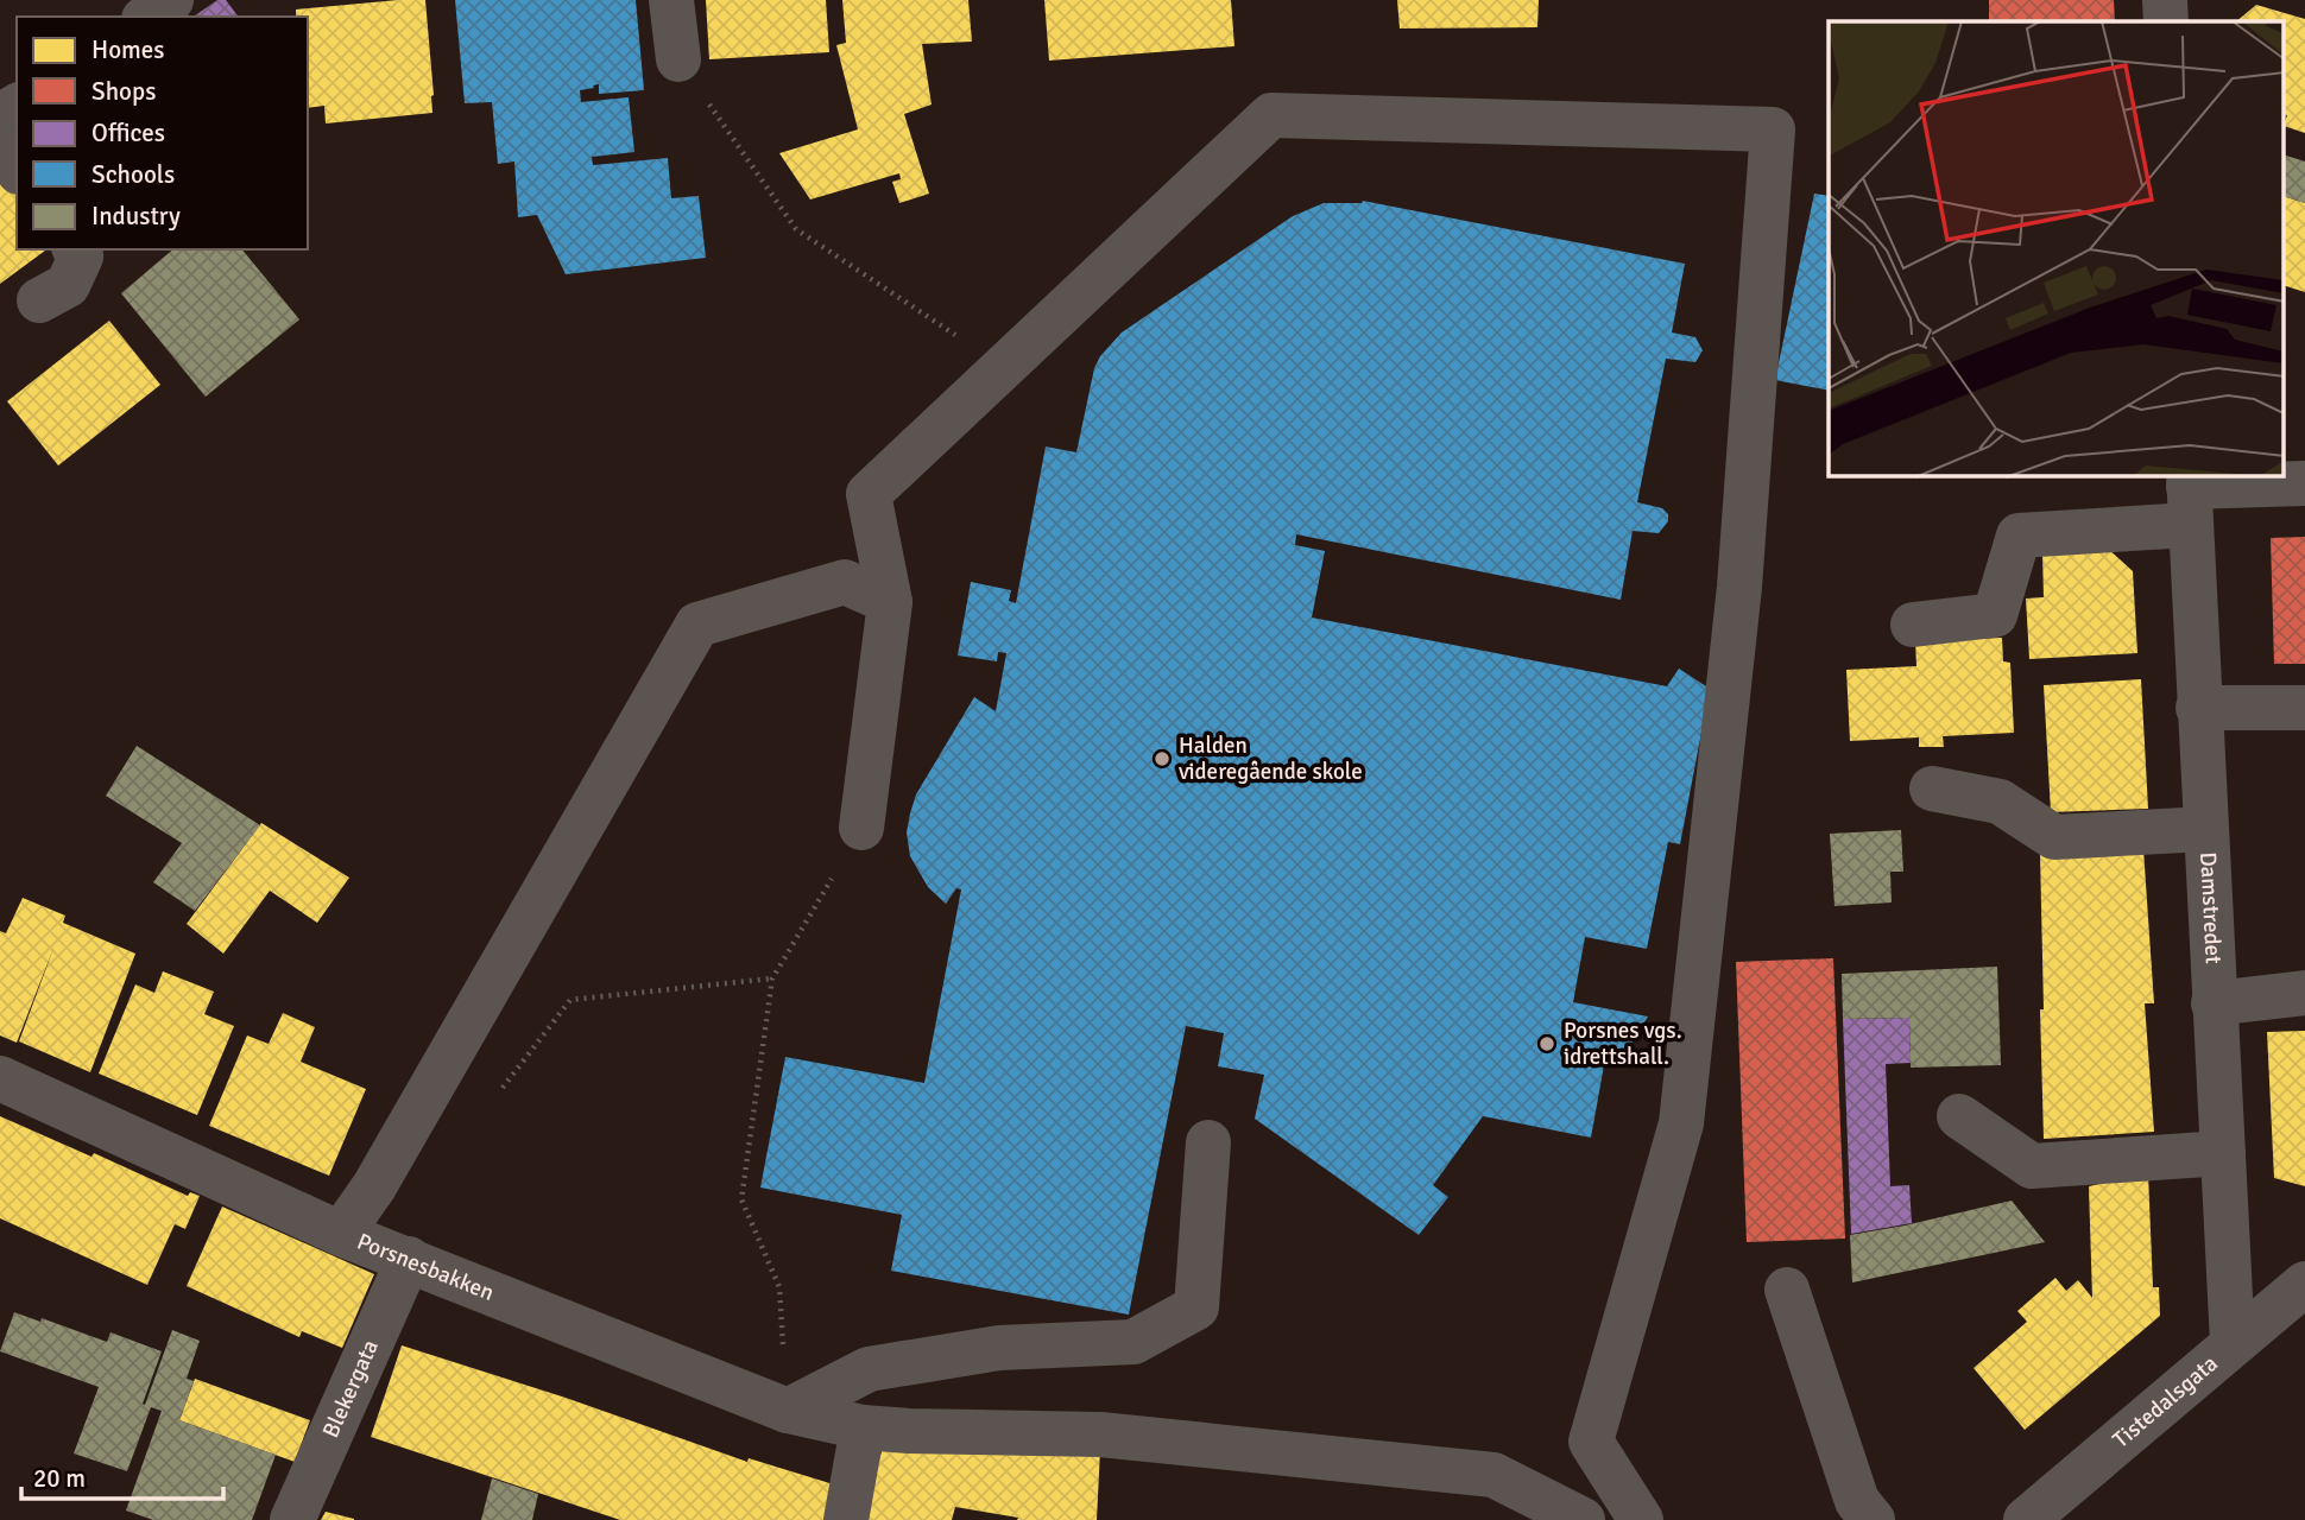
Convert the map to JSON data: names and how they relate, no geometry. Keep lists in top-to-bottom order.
{
  "streets": {
    "street": [
      "Damstredet",
      "Porsnesbakken",
      "Blekergata",
      "Tistedalsgata"
    ]
  },
  "crossings": [
    ["Damstredet", "Tistedalsgata"],
    ["Porsnesbakken", "Blekergata"]
  ],
  "places": ["Halden videregående skole", "Porsnes vgs. idrettshall."],
  "legend": [
    "Homes",
    "Shops",
    "Offices",
    "Schools",
    "Industry"
  ],
  "scale_bar": "20 m"
}
